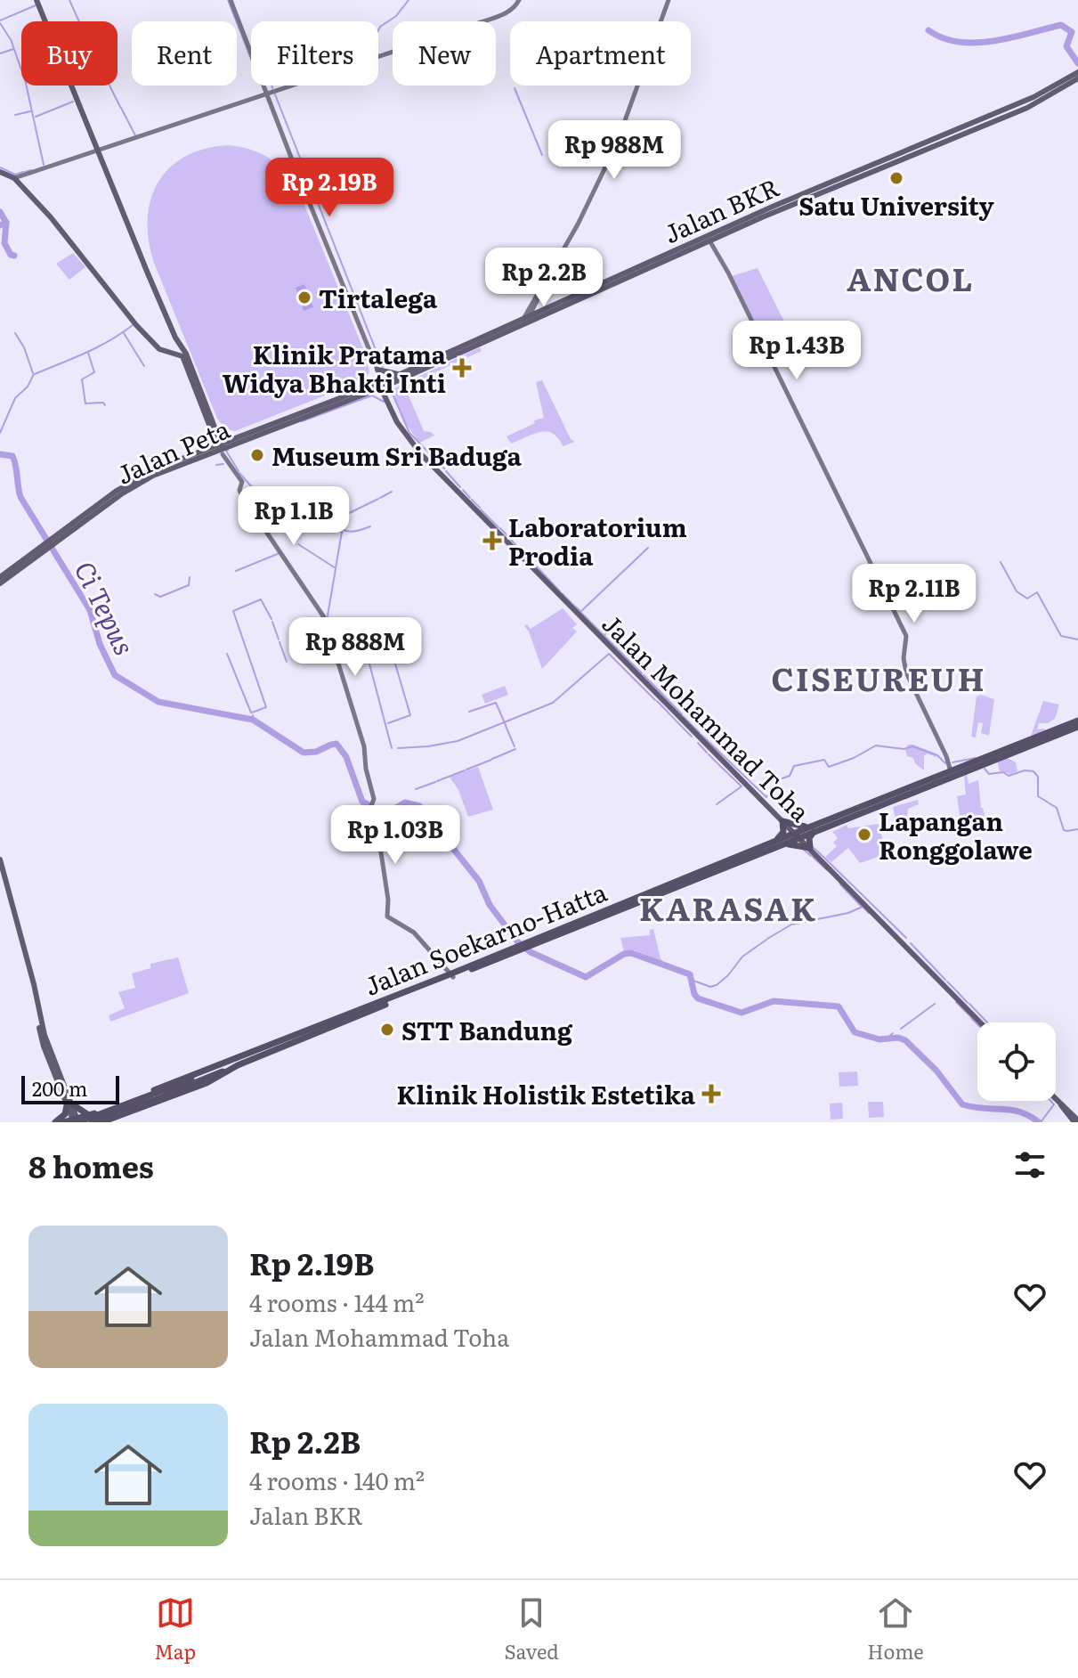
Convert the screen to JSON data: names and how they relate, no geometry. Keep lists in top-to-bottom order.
{
  "streets": {
    "highway": ["Jalan Soekarno-Hatta"],
    "main road": ["Jalan BKR", "Jalan Peta", "Jalan Mohammad Toha"]
  },
  "crossings": [
    ["Jalan BKR", "Jalan Peta"],
    ["Jalan BKR", "Jalan Mohammad Toha"],
    ["Jalan Peta", "Jalan Mohammad Toha"],
    ["Jalan Mohammad Toha", "Jalan Soekarno-Hatta"]
  ],
  "districts": ["ANCOL", "CISEUREUH", "KARASAK"],
  "water": ["Ci Tepus"],
  "places": {
    "other": [
      "Satu University",
      "Tirtalega",
      "Museum Sri Baduga",
      "Lapangan Ronggolawe",
      "STT Bandung"
    ],
    "health": ["Klinik Pratama Widya Bhakti Inti", "Laboratorium Prodia", "Klinik Holistik Estetika"]
  },
  "scale_bar": "200 m",
  "page": {
    "chip": [
      "Buy",
      "Rent",
      "Filters",
      "New",
      "Apartment"
    ],
    "price": [
      "Rp 988M",
      "Rp 2.19B",
      "Rp 2.2B",
      "Rp 1.43B",
      "Rp 1.1B",
      "Rp 2.11B",
      "Rp 888M",
      "Rp 1.03B"
    ],
    "scale": "200 m",
    "heading": "8 homes",
    "list": [
      {
        "name": "Rp 2.19B",
        "note": "4 rooms · 144 m² · Jalan Mohammad Toha"
      },
      {
        "name": "Rp 2.2B",
        "note": "4 rooms · 140 m² · Jalan BKR"
      }
    ],
    "tabs": ["Map", "Saved", "Home"]
  }
}
